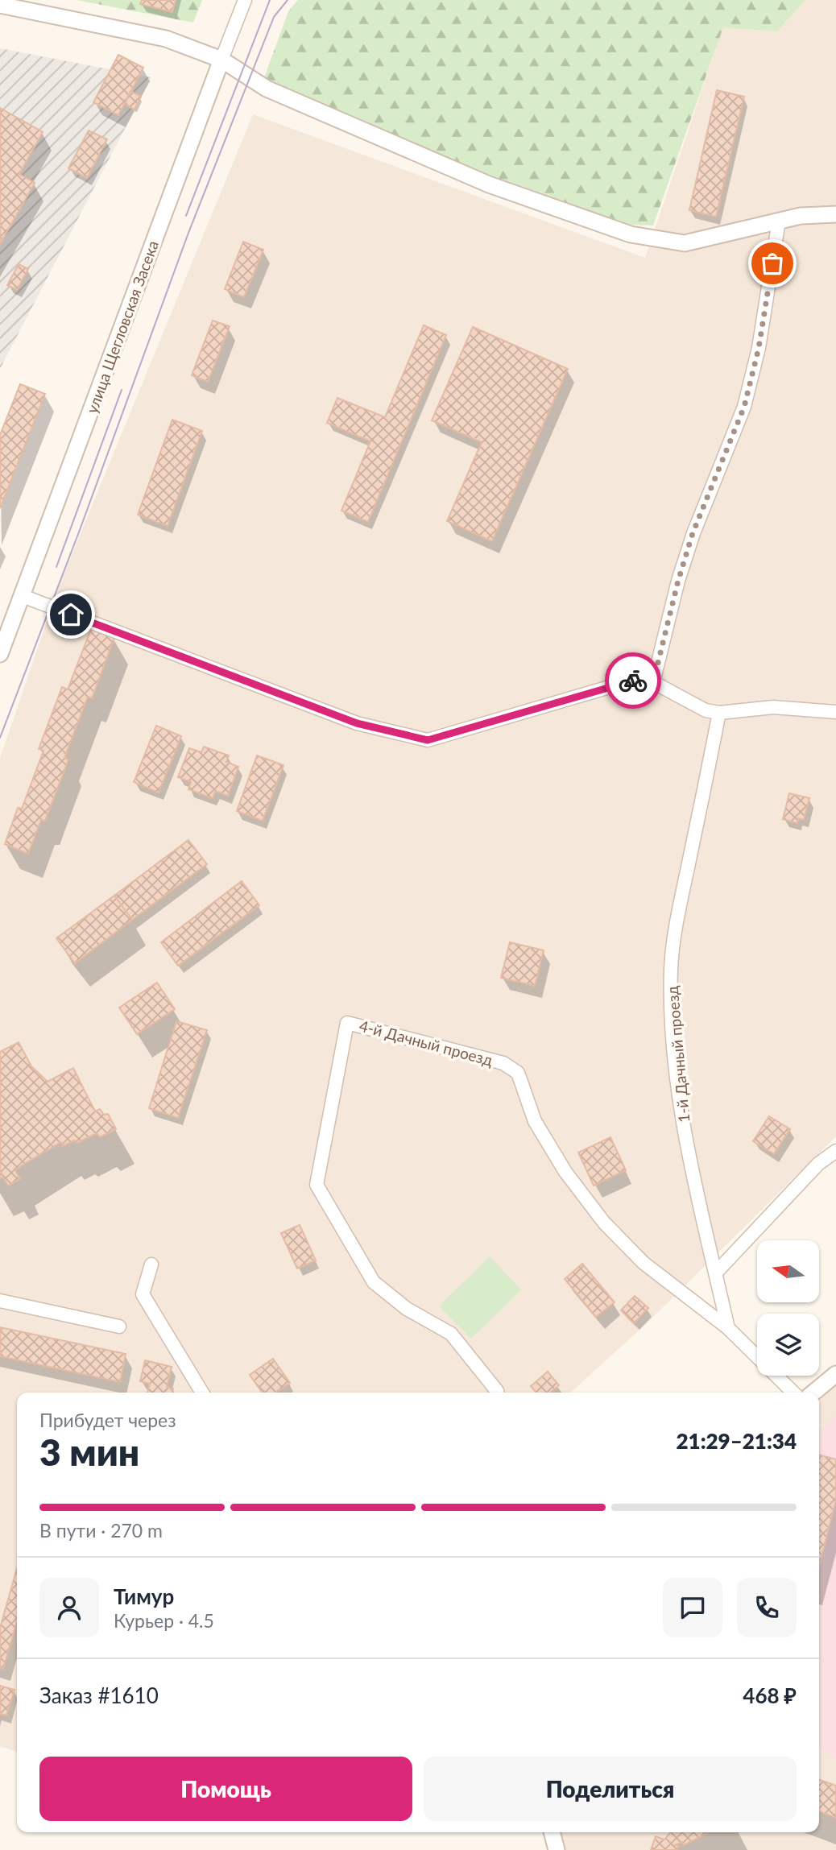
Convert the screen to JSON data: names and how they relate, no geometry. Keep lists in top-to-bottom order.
{
  "streets": {
    "street": ["улица Щегловская Засека", "4-й Дачный проезд", "1-й Дачный проезд"]
  },
  "crossings": [
    ["4-й Дачный проезд", "1-й Дачный проезд"]
  ],
  "north": "left",
  "page": {
    "heading": ["3 мин", "Прибудет через", "21:29–21:34"],
    "panel": [
      "Тимур",
      "Курьер · 4.5",
      "Заказ #1610",
      "468 ₽"
    ],
    "bar": "В пути · 270 m",
    "buttons": ["Помощь", "Поделиться"]
  }
}
